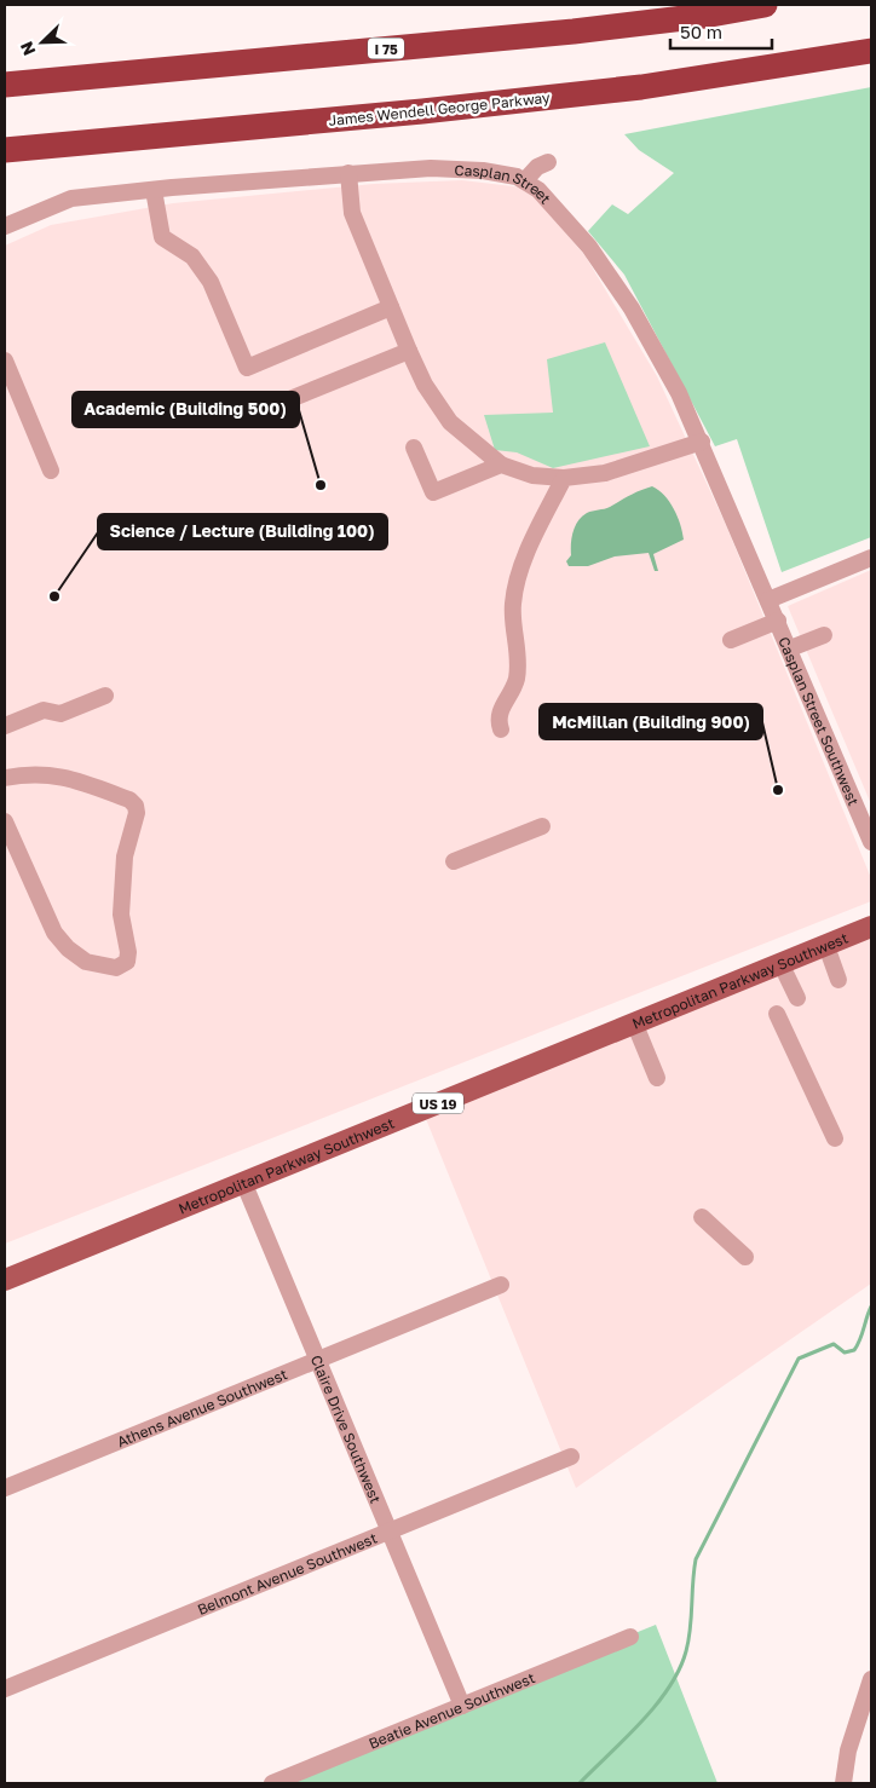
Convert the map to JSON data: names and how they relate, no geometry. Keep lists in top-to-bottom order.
{
  "streets": {
    "highway": ["I 75", "James Wendell George Parkway"],
    "main road": ["Metropolitan Parkway Southwest", "US 19"],
    "street": [
      "Casplan Street",
      "Casplan Street Southwest",
      "Athens Avenue Southwest",
      "Claire Drive Southwest",
      "Belmont Avenue Southwest",
      "Beatie Avenue Southwest"
    ]
  },
  "crossings": [
    ["Casplan Street", "Casplan Street Southwest"],
    ["Metropolitan Parkway Southwest", "Claire Drive Southwest"],
    ["Athens Avenue Southwest", "Claire Drive Southwest"],
    ["Claire Drive Southwest", "Belmont Avenue Southwest"],
    ["Claire Drive Southwest", "Beatie Avenue Southwest"]
  ],
  "places": ["Academic (Building 500)", "Science / Lecture (Building 100)", "McMillan (Building 900)"],
  "scale_bar": "50 m",
  "north": "bottom left"
}
